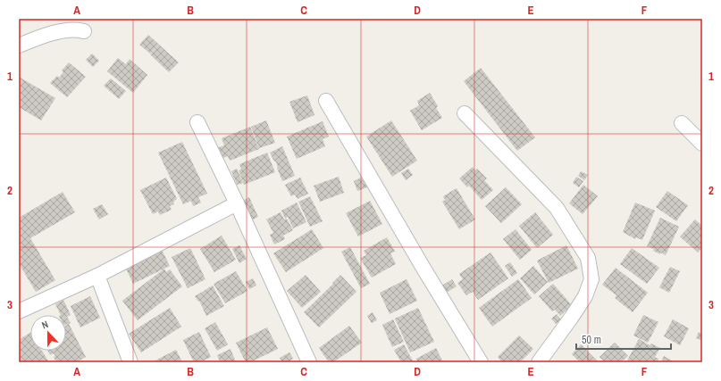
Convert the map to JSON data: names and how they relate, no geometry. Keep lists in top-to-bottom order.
{
  "scale_bar": "50 m",
  "north": "top",
  "grid": {
    "columns": [
      "A",
      "B",
      "C",
      "D",
      "E",
      "F"
    ],
    "rows": ["1", "2", "3"]
  }
}
